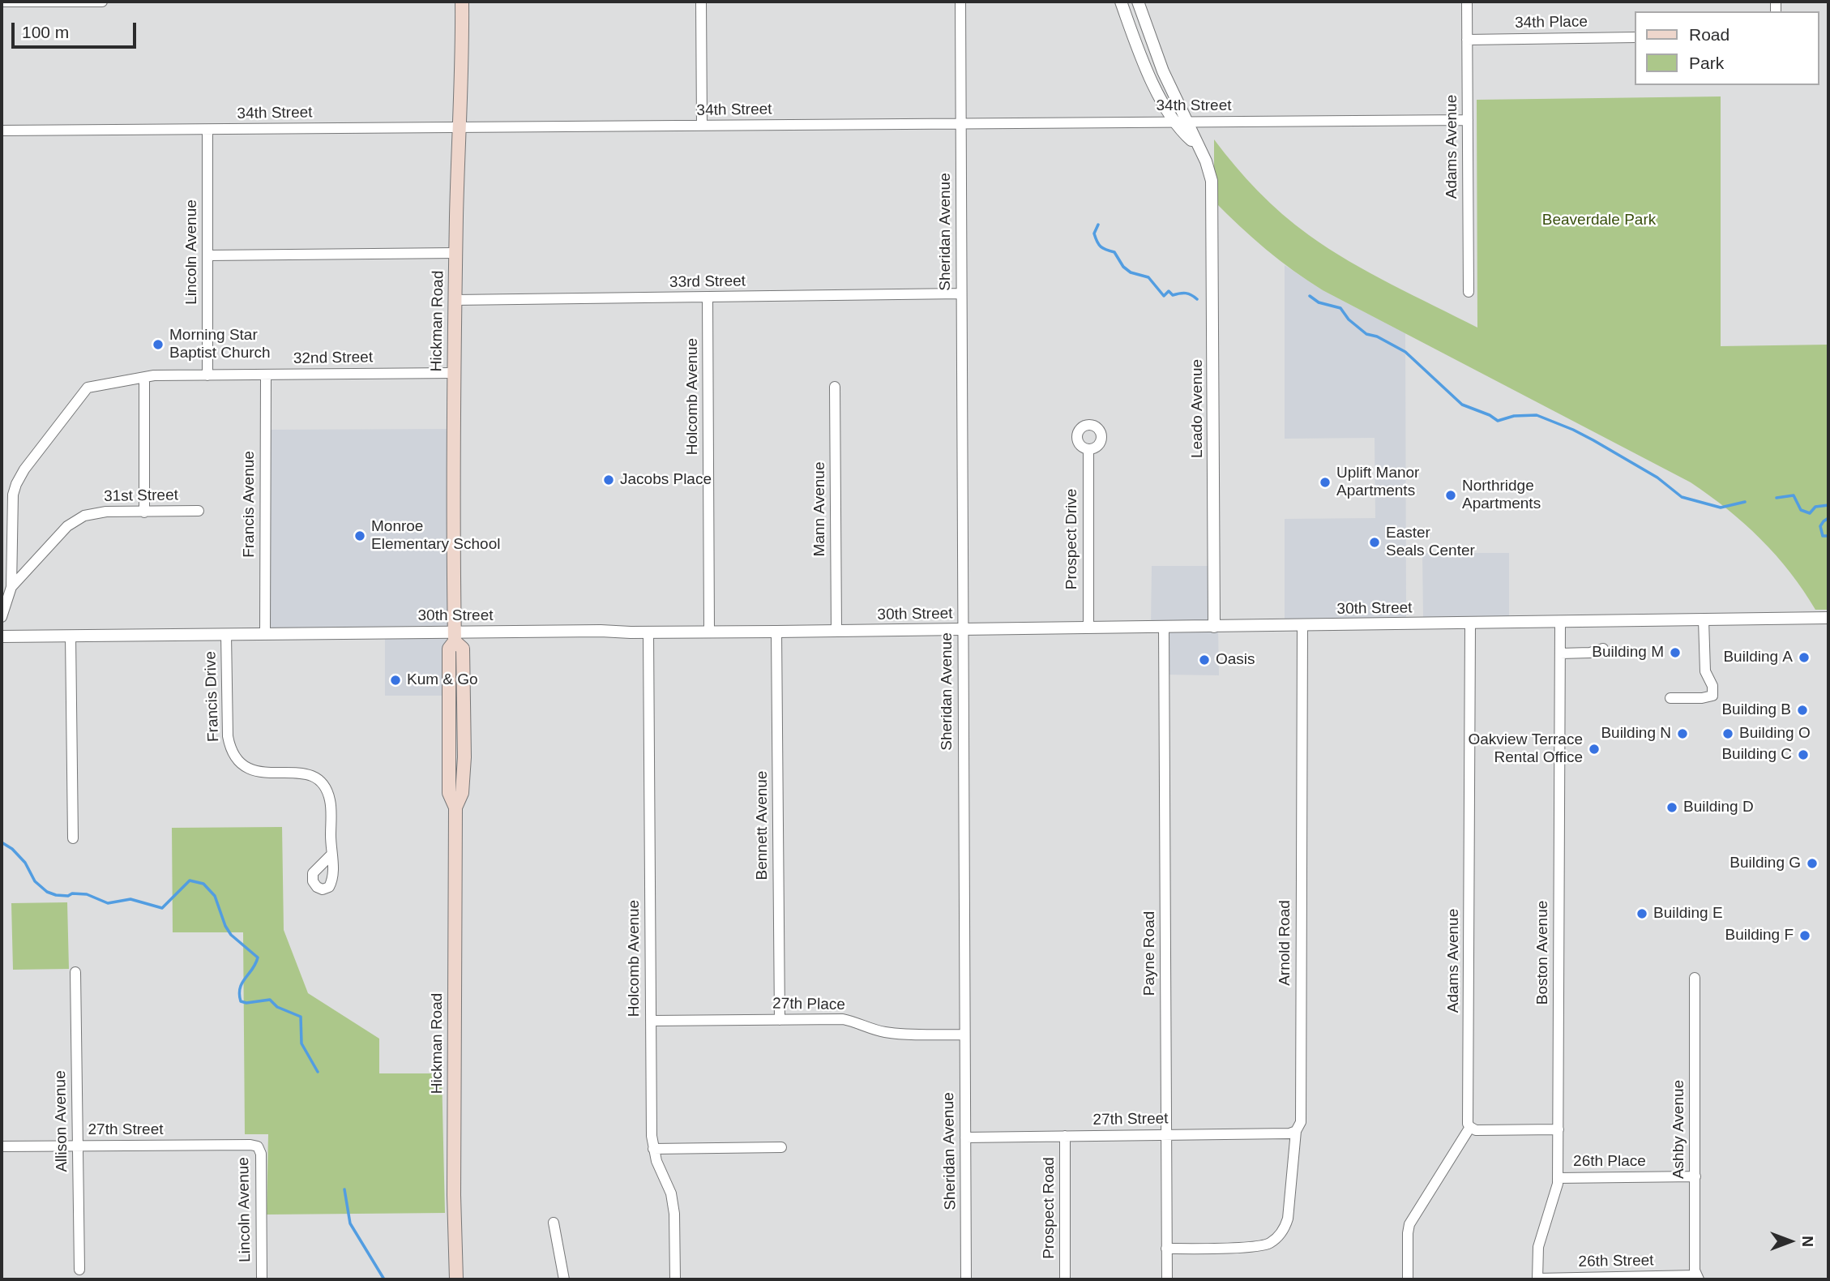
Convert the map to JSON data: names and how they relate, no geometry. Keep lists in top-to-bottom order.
{
  "streets": {
    "main road": ["Hickman Road"],
    "street": [
      "34th Place",
      "34th Street",
      "Adams Avenue",
      "Sheridan Avenue",
      "Lincoln Avenue",
      "33rd Street",
      "32nd Street",
      "Holcomb Avenue",
      "Leado Avenue",
      "31st Street",
      "Francis Avenue",
      "Mann Avenue",
      "Prospect Drive",
      "30th Street",
      "Francis Drive",
      "Bennett Avenue",
      "Arnold Road",
      "Boston Avenue",
      "Payne Road",
      "27th Place",
      "27th Street",
      "Allison Avenue",
      "Ashby Avenue",
      "26th Place",
      "Prospect Road",
      "26th Street"
    ]
  },
  "crossings": [
    ["34th Place", "Adams Avenue"],
    ["34th Street", "Adams Avenue"],
    ["34th Street", "Sheridan Avenue"],
    ["34th Street", "Lincoln Avenue"],
    ["34th Street", "Hickman Road"],
    ["Adams Avenue", "30th Street"],
    ["Sheridan Avenue", "33rd Street"],
    ["Sheridan Avenue", "30th Street"],
    ["Sheridan Avenue", "27th Place"],
    ["Sheridan Avenue", "27th Street"],
    ["Lincoln Avenue", "32nd Street"],
    ["Lincoln Avenue", "27th Street"],
    ["33rd Street", "Hickman Road"],
    ["33rd Street", "Holcomb Avenue"],
    ["Hickman Road", "32nd Street"],
    ["Hickman Road", "30th Street"],
    ["32nd Street", "31st Street"],
    ["32nd Street", "Francis Avenue"],
    ["Holcomb Avenue", "30th Street"],
    ["Holcomb Avenue", "27th Place"],
    ["Leado Avenue", "30th Street"],
    ["Francis Avenue", "30th Street"],
    ["Mann Avenue", "30th Street"],
    ["Prospect Drive", "30th Street"],
    ["30th Street", "Francis Drive"],
    ["30th Street", "Bennett Avenue"],
    ["30th Street", "Arnold Road"],
    ["30th Street", "Boston Avenue"],
    ["30th Street", "Payne Road"],
    ["Bennett Avenue", "27th Place"],
    ["Arnold Road", "Payne Road"],
    ["Arnold Road", "27th Street"],
    ["Boston Avenue", "26th Place"],
    ["Boston Avenue", "26th Street"],
    ["Payne Road", "27th Street"],
    ["27th Street", "Allison Avenue"],
    ["27th Street", "Prospect Road"],
    ["Ashby Avenue", "26th Place"],
    ["Ashby Avenue", "26th Street"]
  ],
  "parks": ["Beaverdale Park"],
  "places": [
    "Morning Star Baptist Church",
    "Jacobs Place",
    "Uplift Manor Apartments",
    "Northridge Apartments",
    "Monroe Elementary School",
    "Easter Seals Center",
    "Building M",
    "Building A",
    "Oasis",
    "Kum & Go",
    "Building B",
    "Building N",
    "Building O",
    "Oakview Terrace Rental Office",
    "Building C",
    "Building D",
    "Building G",
    "Building E",
    "Building F"
  ],
  "legend": ["Road", "Park"],
  "scale_bar": "100 m",
  "north": "right"
}
